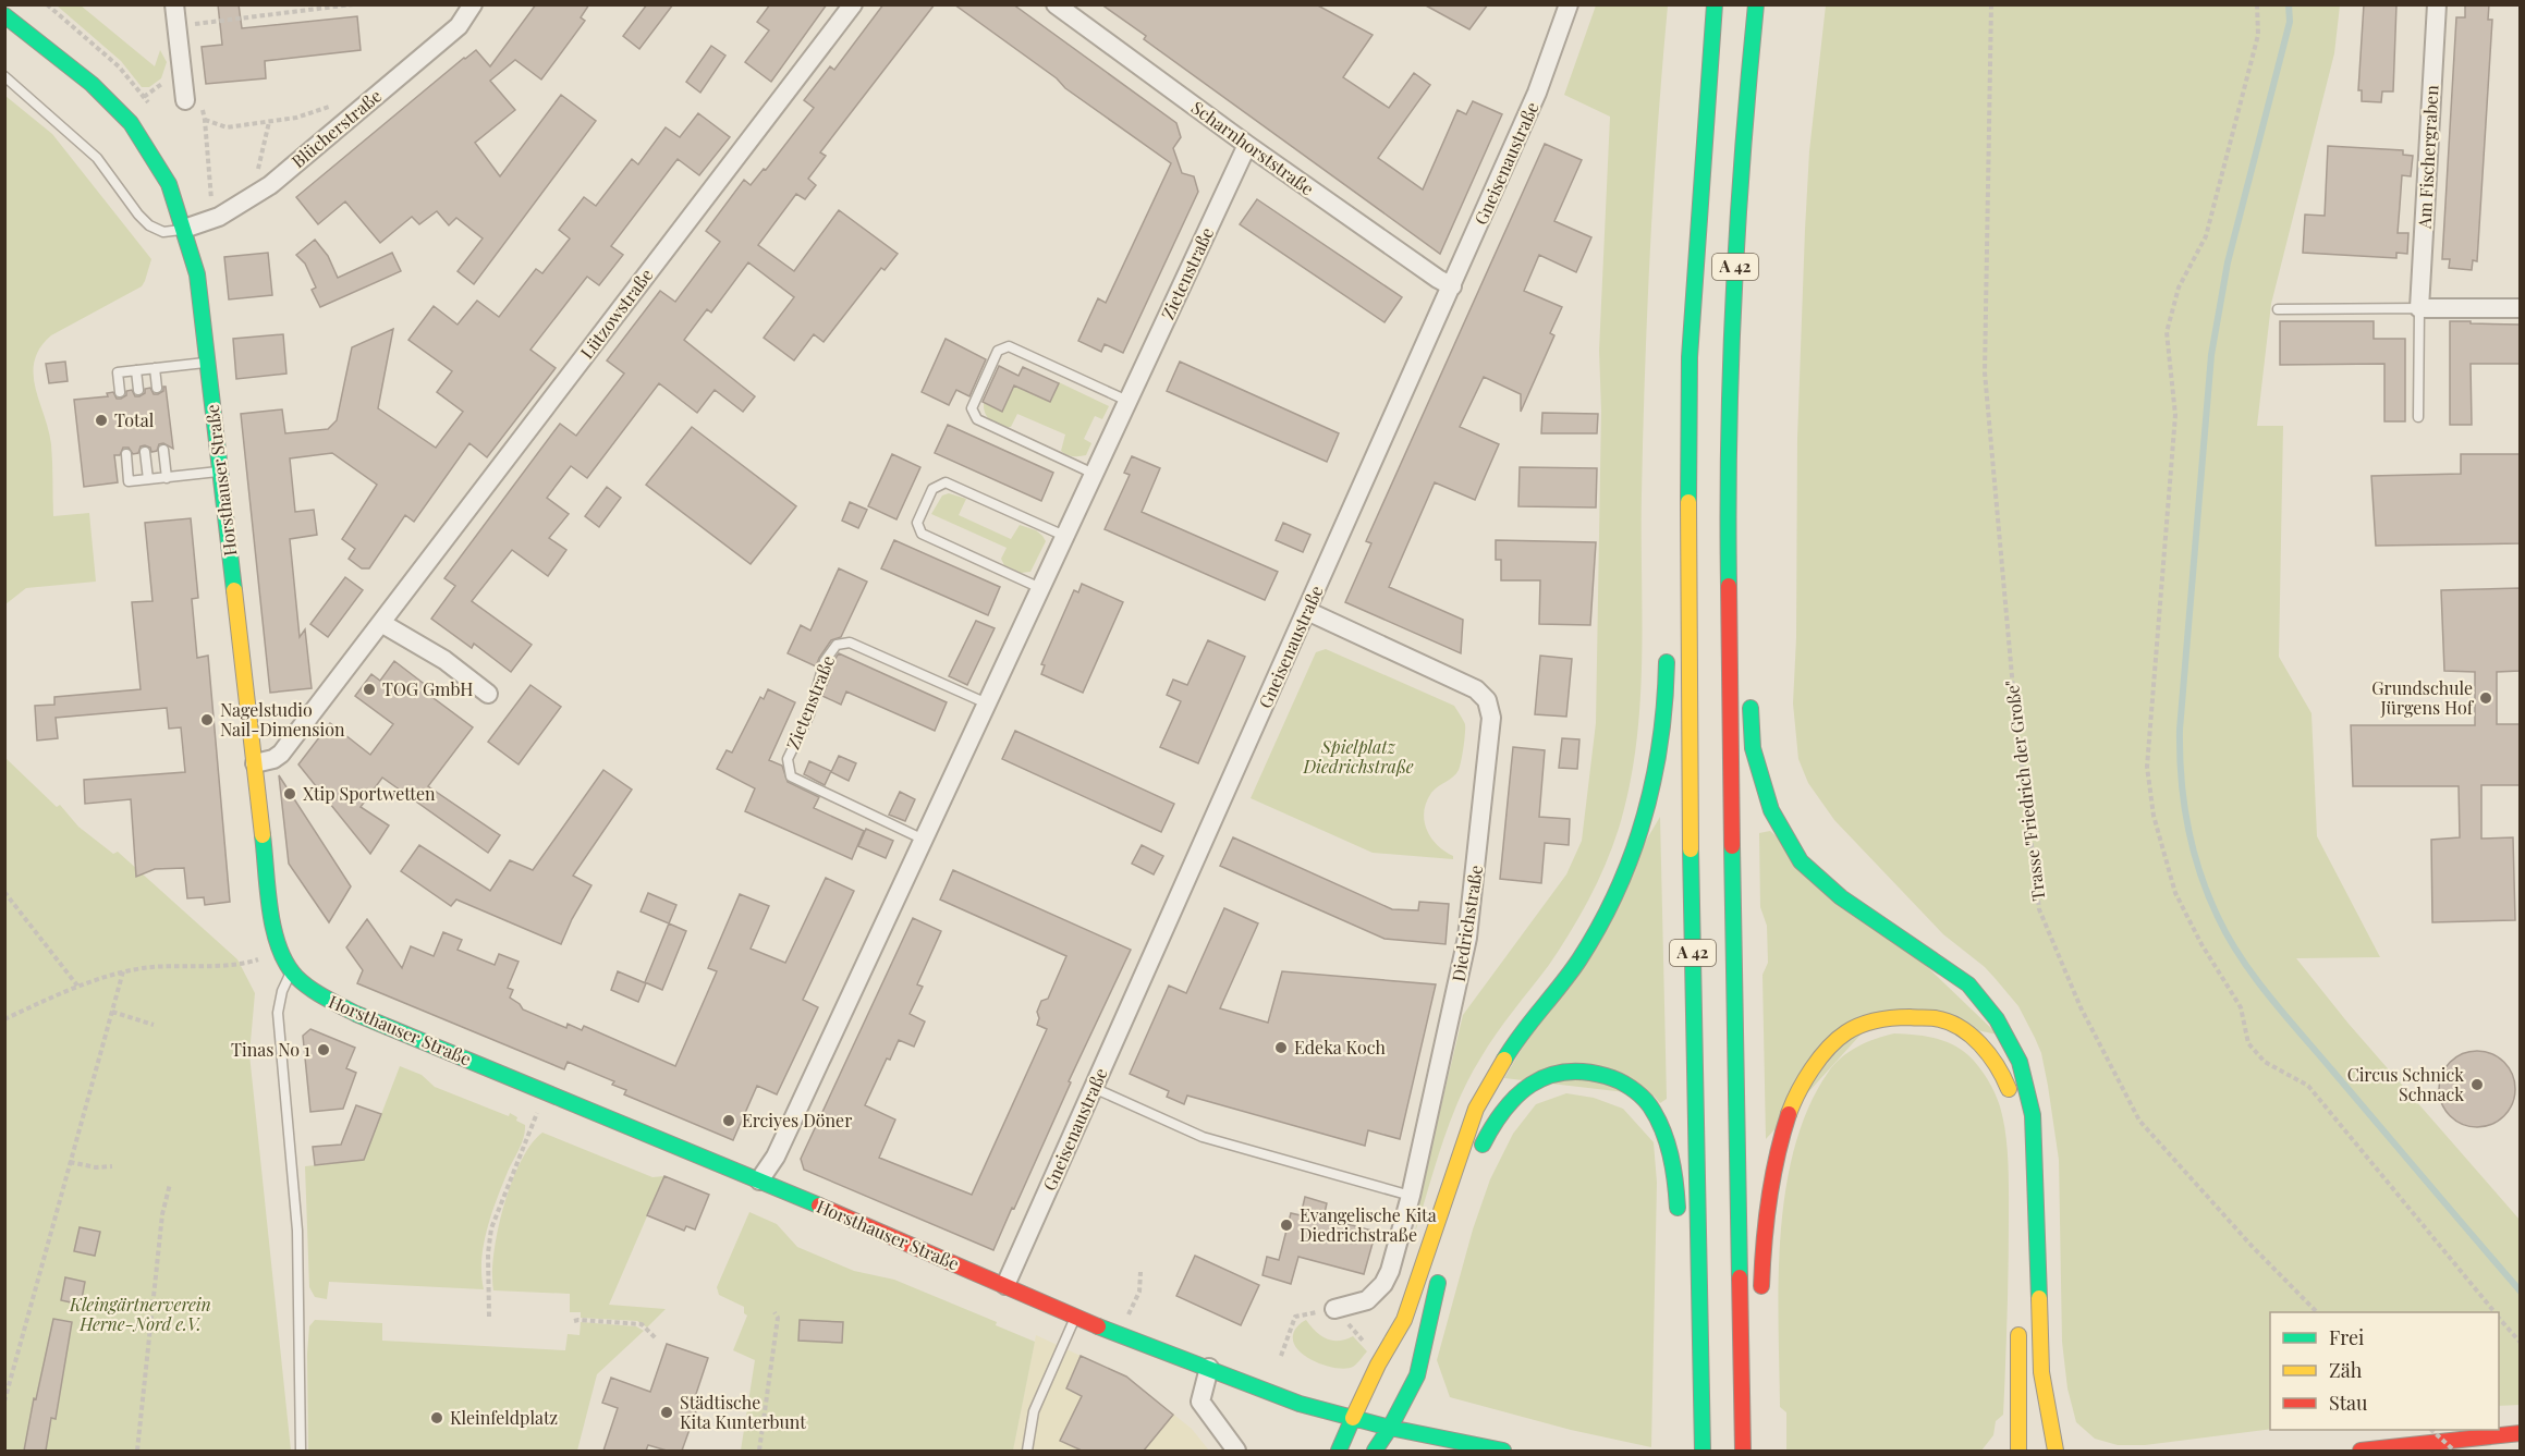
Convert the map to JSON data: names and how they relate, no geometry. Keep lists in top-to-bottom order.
{
  "streets": {
    "main road": ["A 42", "Horsthauser Straße"],
    "street": [
      "Blücherstraße",
      "Scharnhorststraße",
      "Am Fischergraben",
      "Gneisenaustraße",
      "Zietenstraße",
      "Lützowstraße",
      "Diedrichstraße"
    ],
    "path": ["Trasse \"Friedrich der Große\""]
  },
  "crossings": [
    ["Blücherstraße", "Horsthauser Straße"],
    ["Scharnhorststraße", "Gneisenaustraße"],
    ["Scharnhorststraße", "Zietenstraße"],
    ["Gneisenaustraße", "Horsthauser Straße"],
    ["Gneisenaustraße", "Diedrichstraße"],
    ["Zietenstraße", "Horsthauser Straße"],
    ["Lützowstraße", "Horsthauser Straße"]
  ],
  "parks": ["Spielplatz Diedrichstraße", "Kleingärtnerverein Herne-Nord e.V."],
  "places": [
    "Total",
    "TOG GmbH",
    "Grundschule Jürgens Hof",
    "Nagelstudio Nail-Dimension",
    "Xtip Sportwetten",
    "Edeka Koch",
    "Tinas No 1",
    "Circus Schnick Schnack",
    "Erciyes Döner",
    "Evangelische Kita Diedrichstraße",
    "Städtische Kita Kunterbunt",
    "Kleinfeldplatz"
  ],
  "legend": ["Frei", "Zäh", "Stau"]
}
